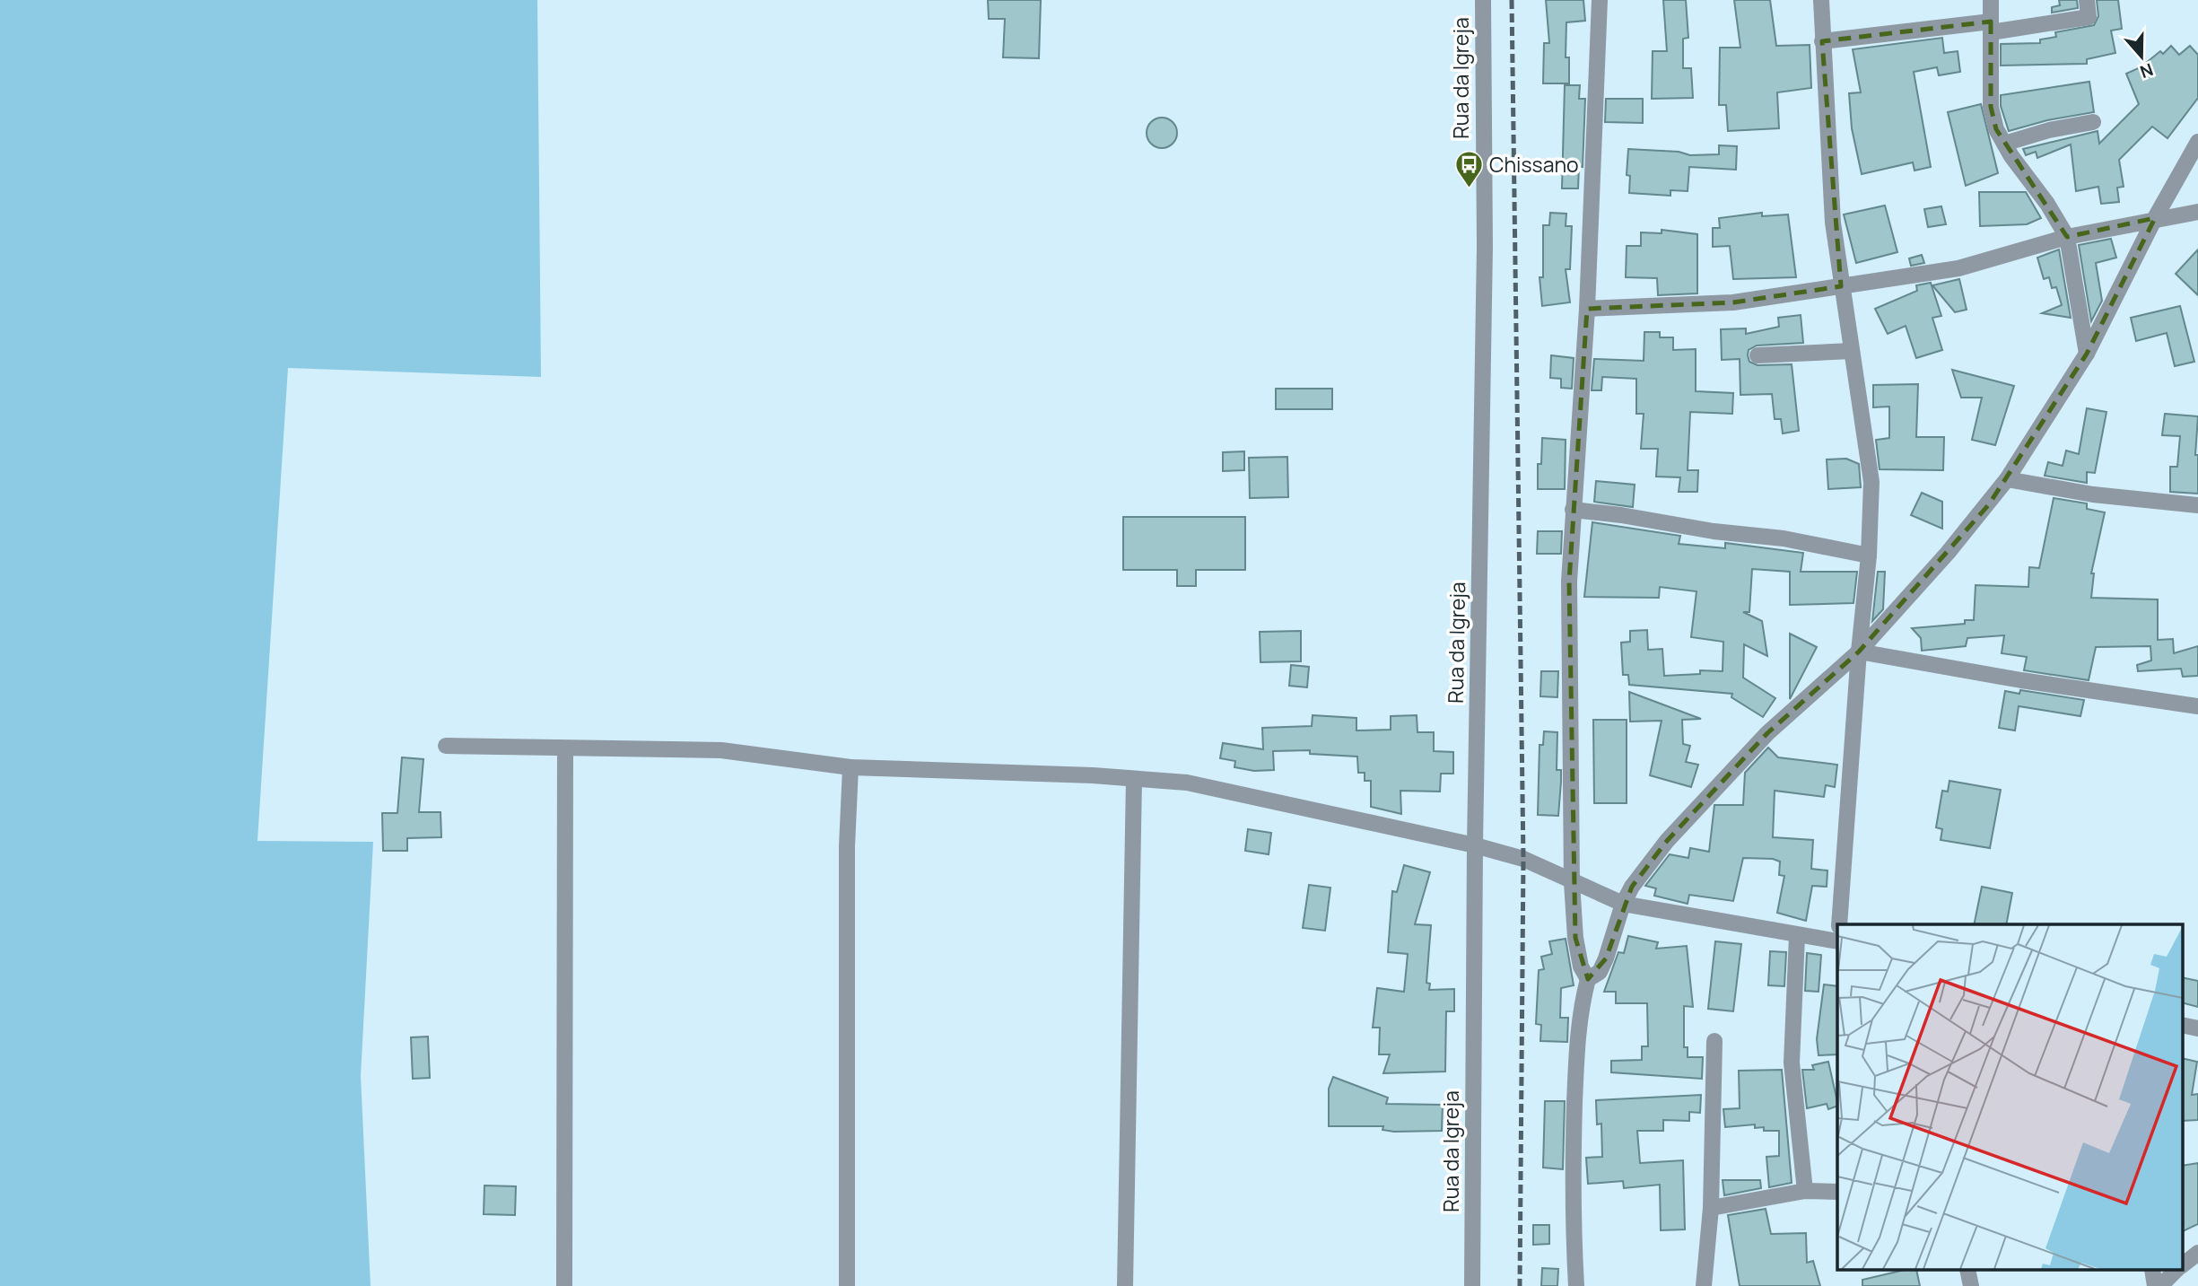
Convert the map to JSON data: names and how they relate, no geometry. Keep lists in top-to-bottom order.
{
  "streets": {
    "street": ["Rua da Igreja"]
  },
  "places": {
    "bus stop": ["Chissano"]
  },
  "north": "bottom"
}
